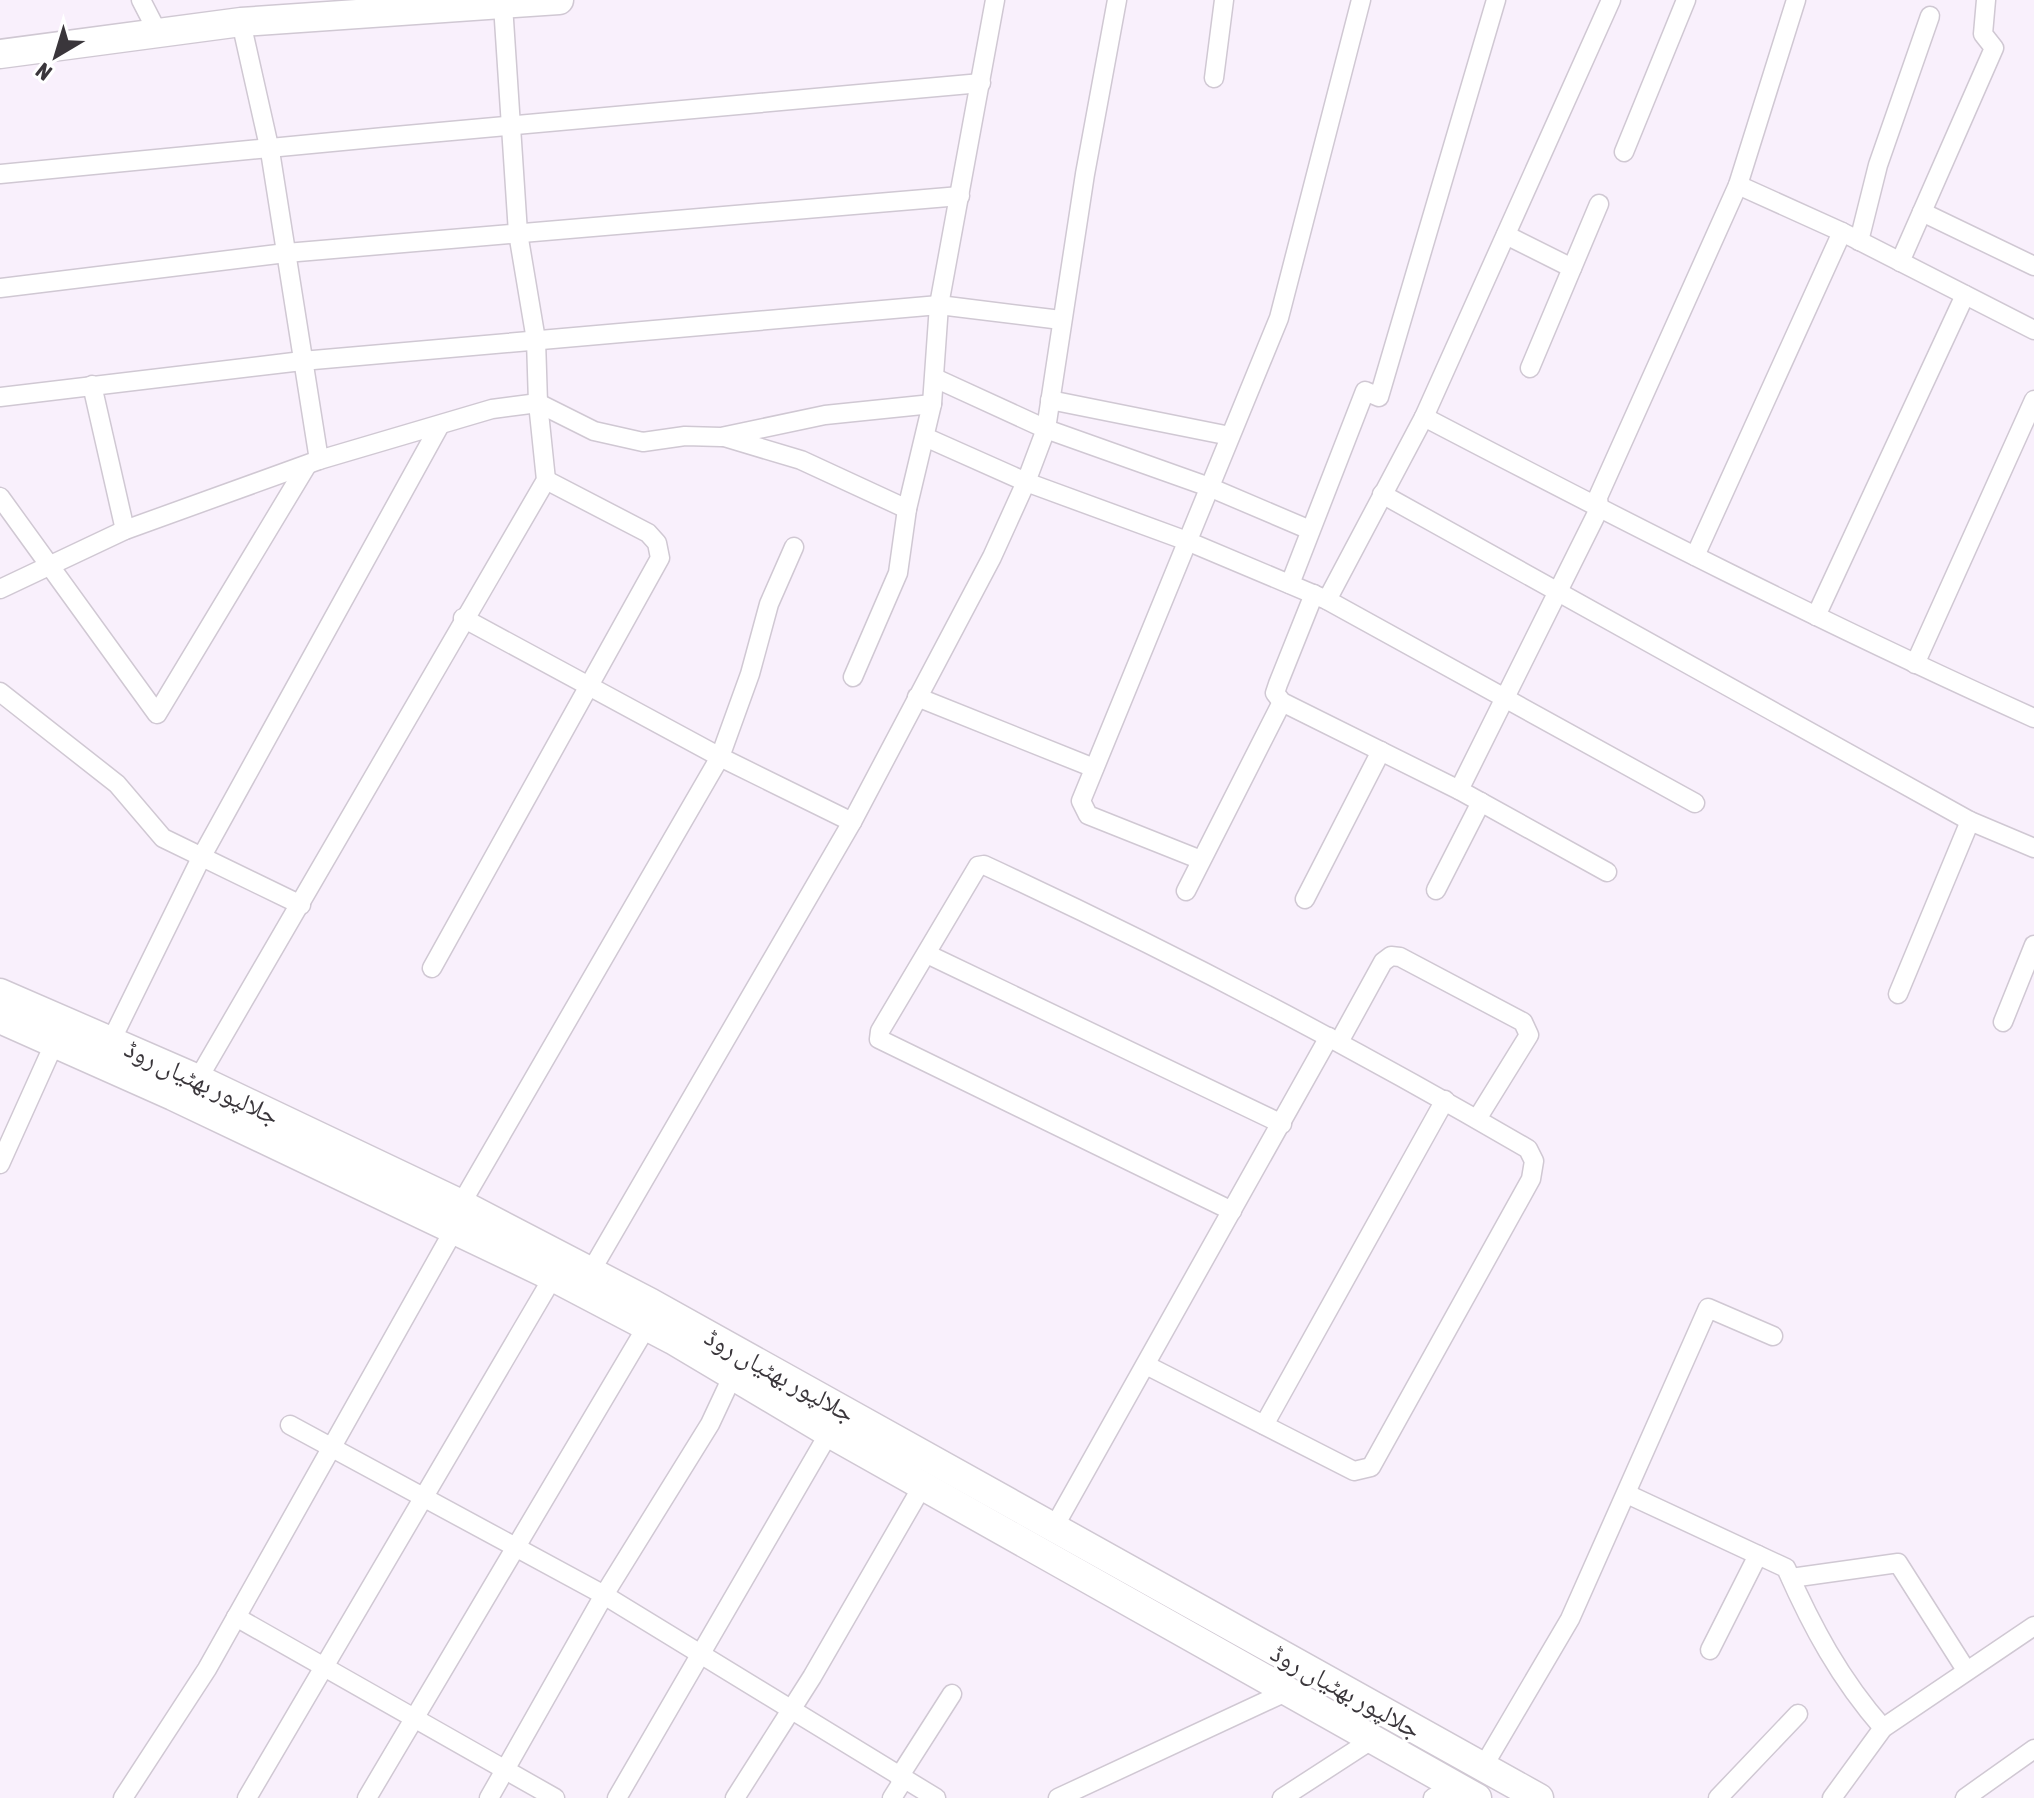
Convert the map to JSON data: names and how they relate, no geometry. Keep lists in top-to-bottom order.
{
  "streets": {
    "main road": ["جلالپور بھٹیاں روڈ"]
  },
  "north": "bottom left"
}
